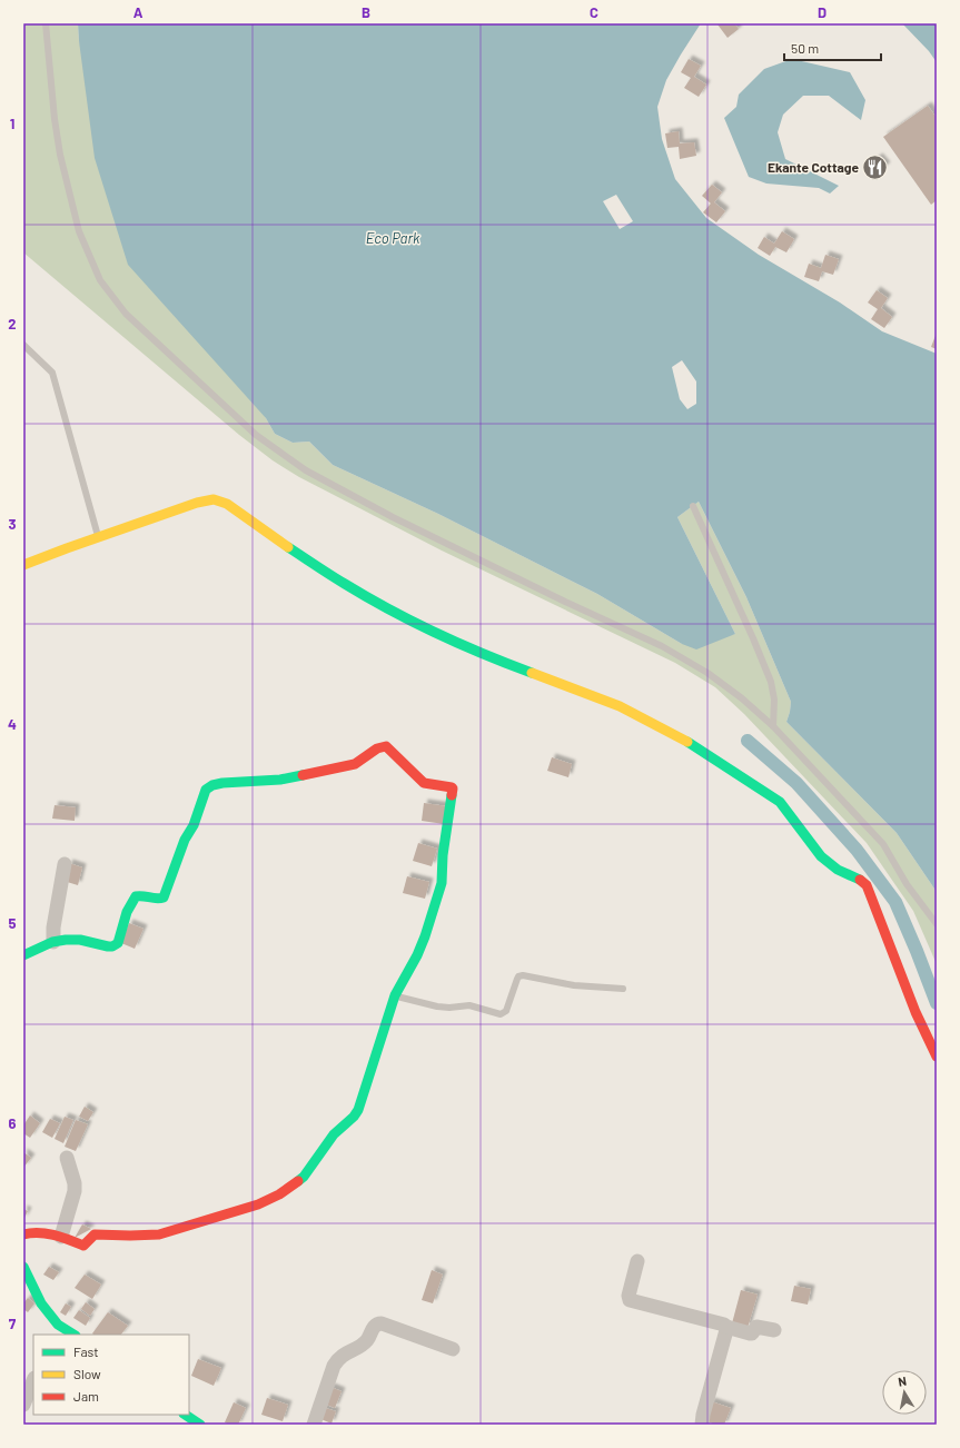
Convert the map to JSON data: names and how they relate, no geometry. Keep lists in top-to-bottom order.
{
  "water": ["Eco Park"],
  "places": {
    "restaurant": ["Ekante Cottage"]
  },
  "legend": ["Fast", "Slow", "Jam"],
  "scale_bar": "50 m",
  "north": "top",
  "grid": {
    "columns": [
      "A",
      "B",
      "C",
      "D"
    ],
    "rows": [
      "1",
      "2",
      "3",
      "4",
      "5",
      "6",
      "7"
    ]
  }
}
